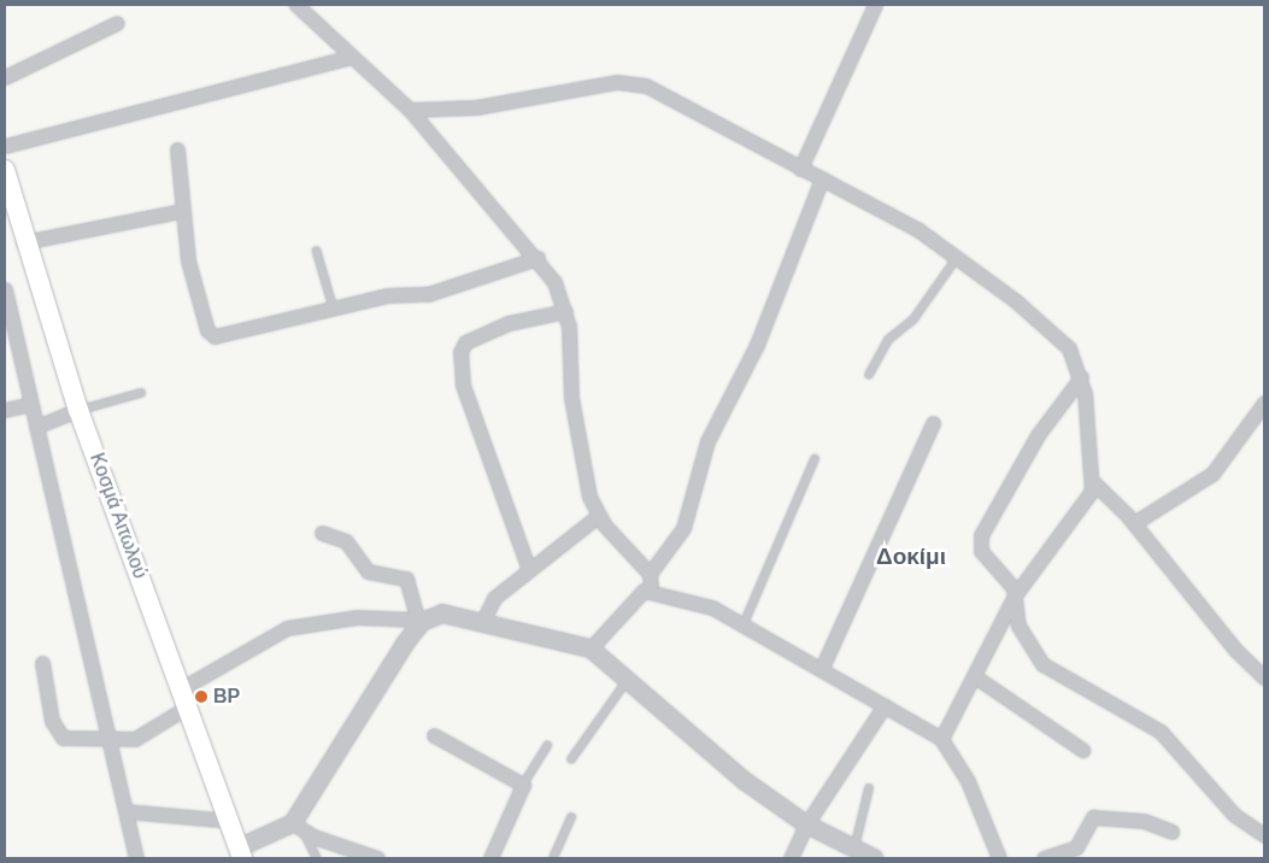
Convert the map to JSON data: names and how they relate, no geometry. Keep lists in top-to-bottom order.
{
  "streets": {
    "main road": ["Κοσμά Αιτωλού"]
  },
  "districts": ["Δοκίμι"],
  "places": ["BP"]
}
